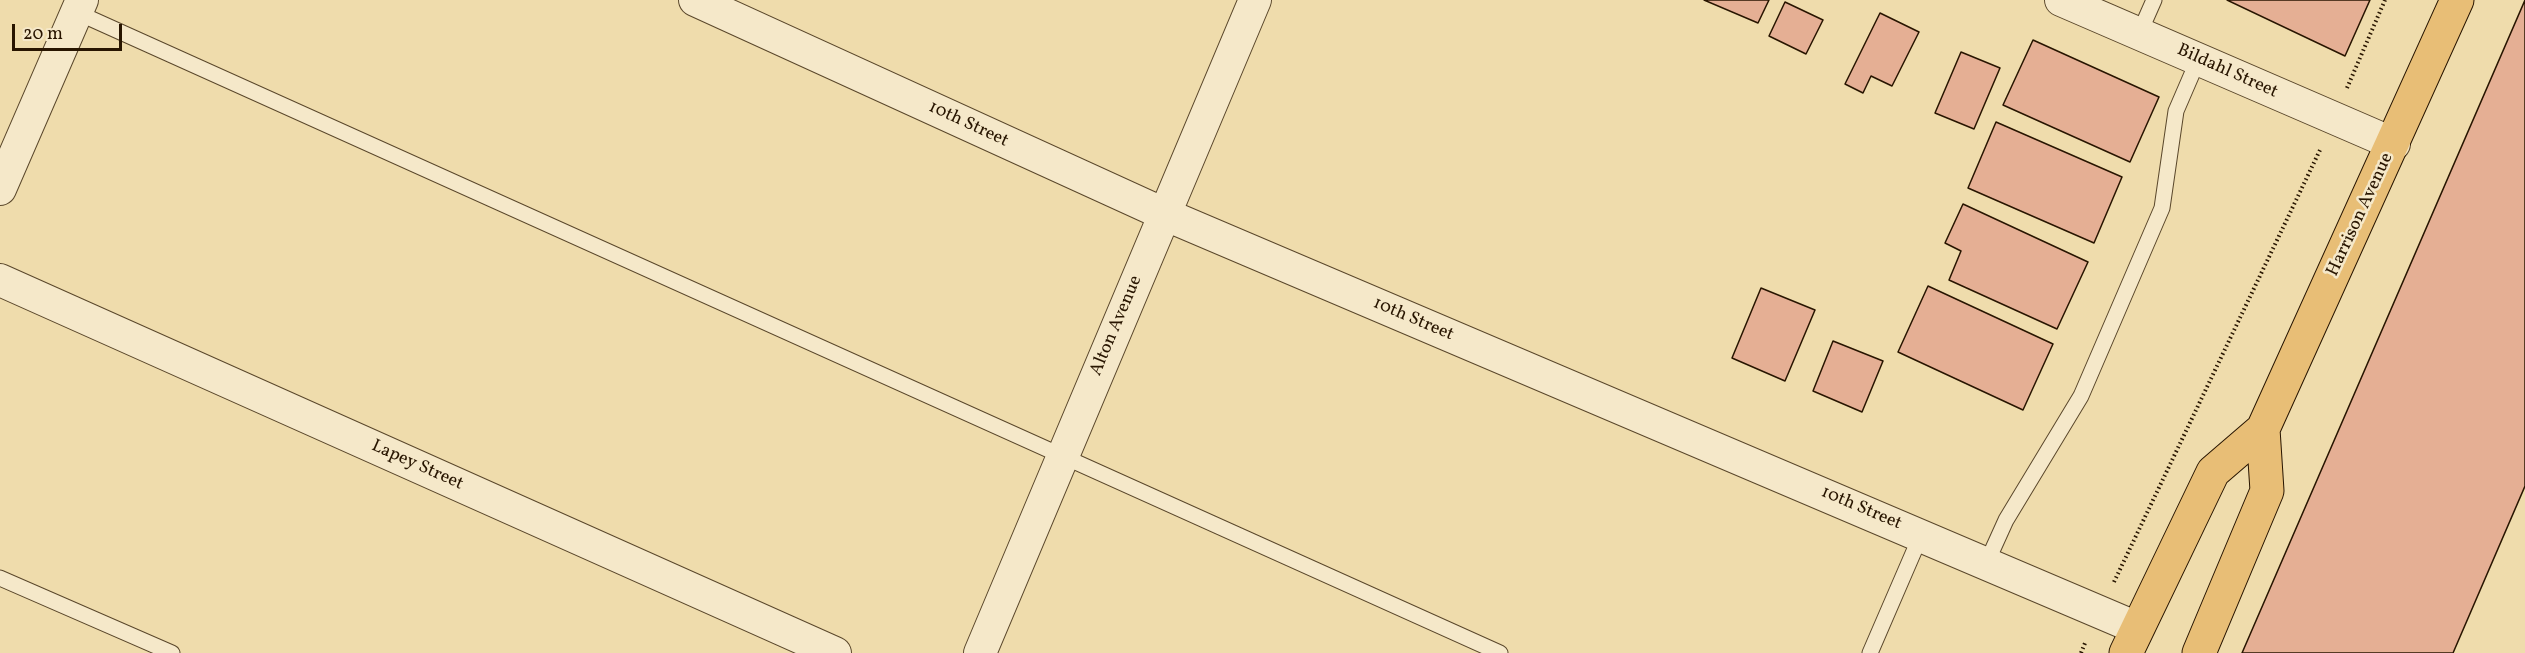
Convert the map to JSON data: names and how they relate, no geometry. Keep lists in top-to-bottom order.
{
  "streets": {
    "main road": ["Harrison Avenue"],
    "street": [
      "Bildahl Street",
      "10th Street",
      "Alton Avenue",
      "Lapey Street"
    ]
  },
  "crossings": [
    ["Bildahl Street", "Harrison Avenue"],
    ["10th Street", "Harrison Avenue"],
    ["10th Street", "Alton Avenue"]
  ],
  "scale_bar": "20 m"
}
